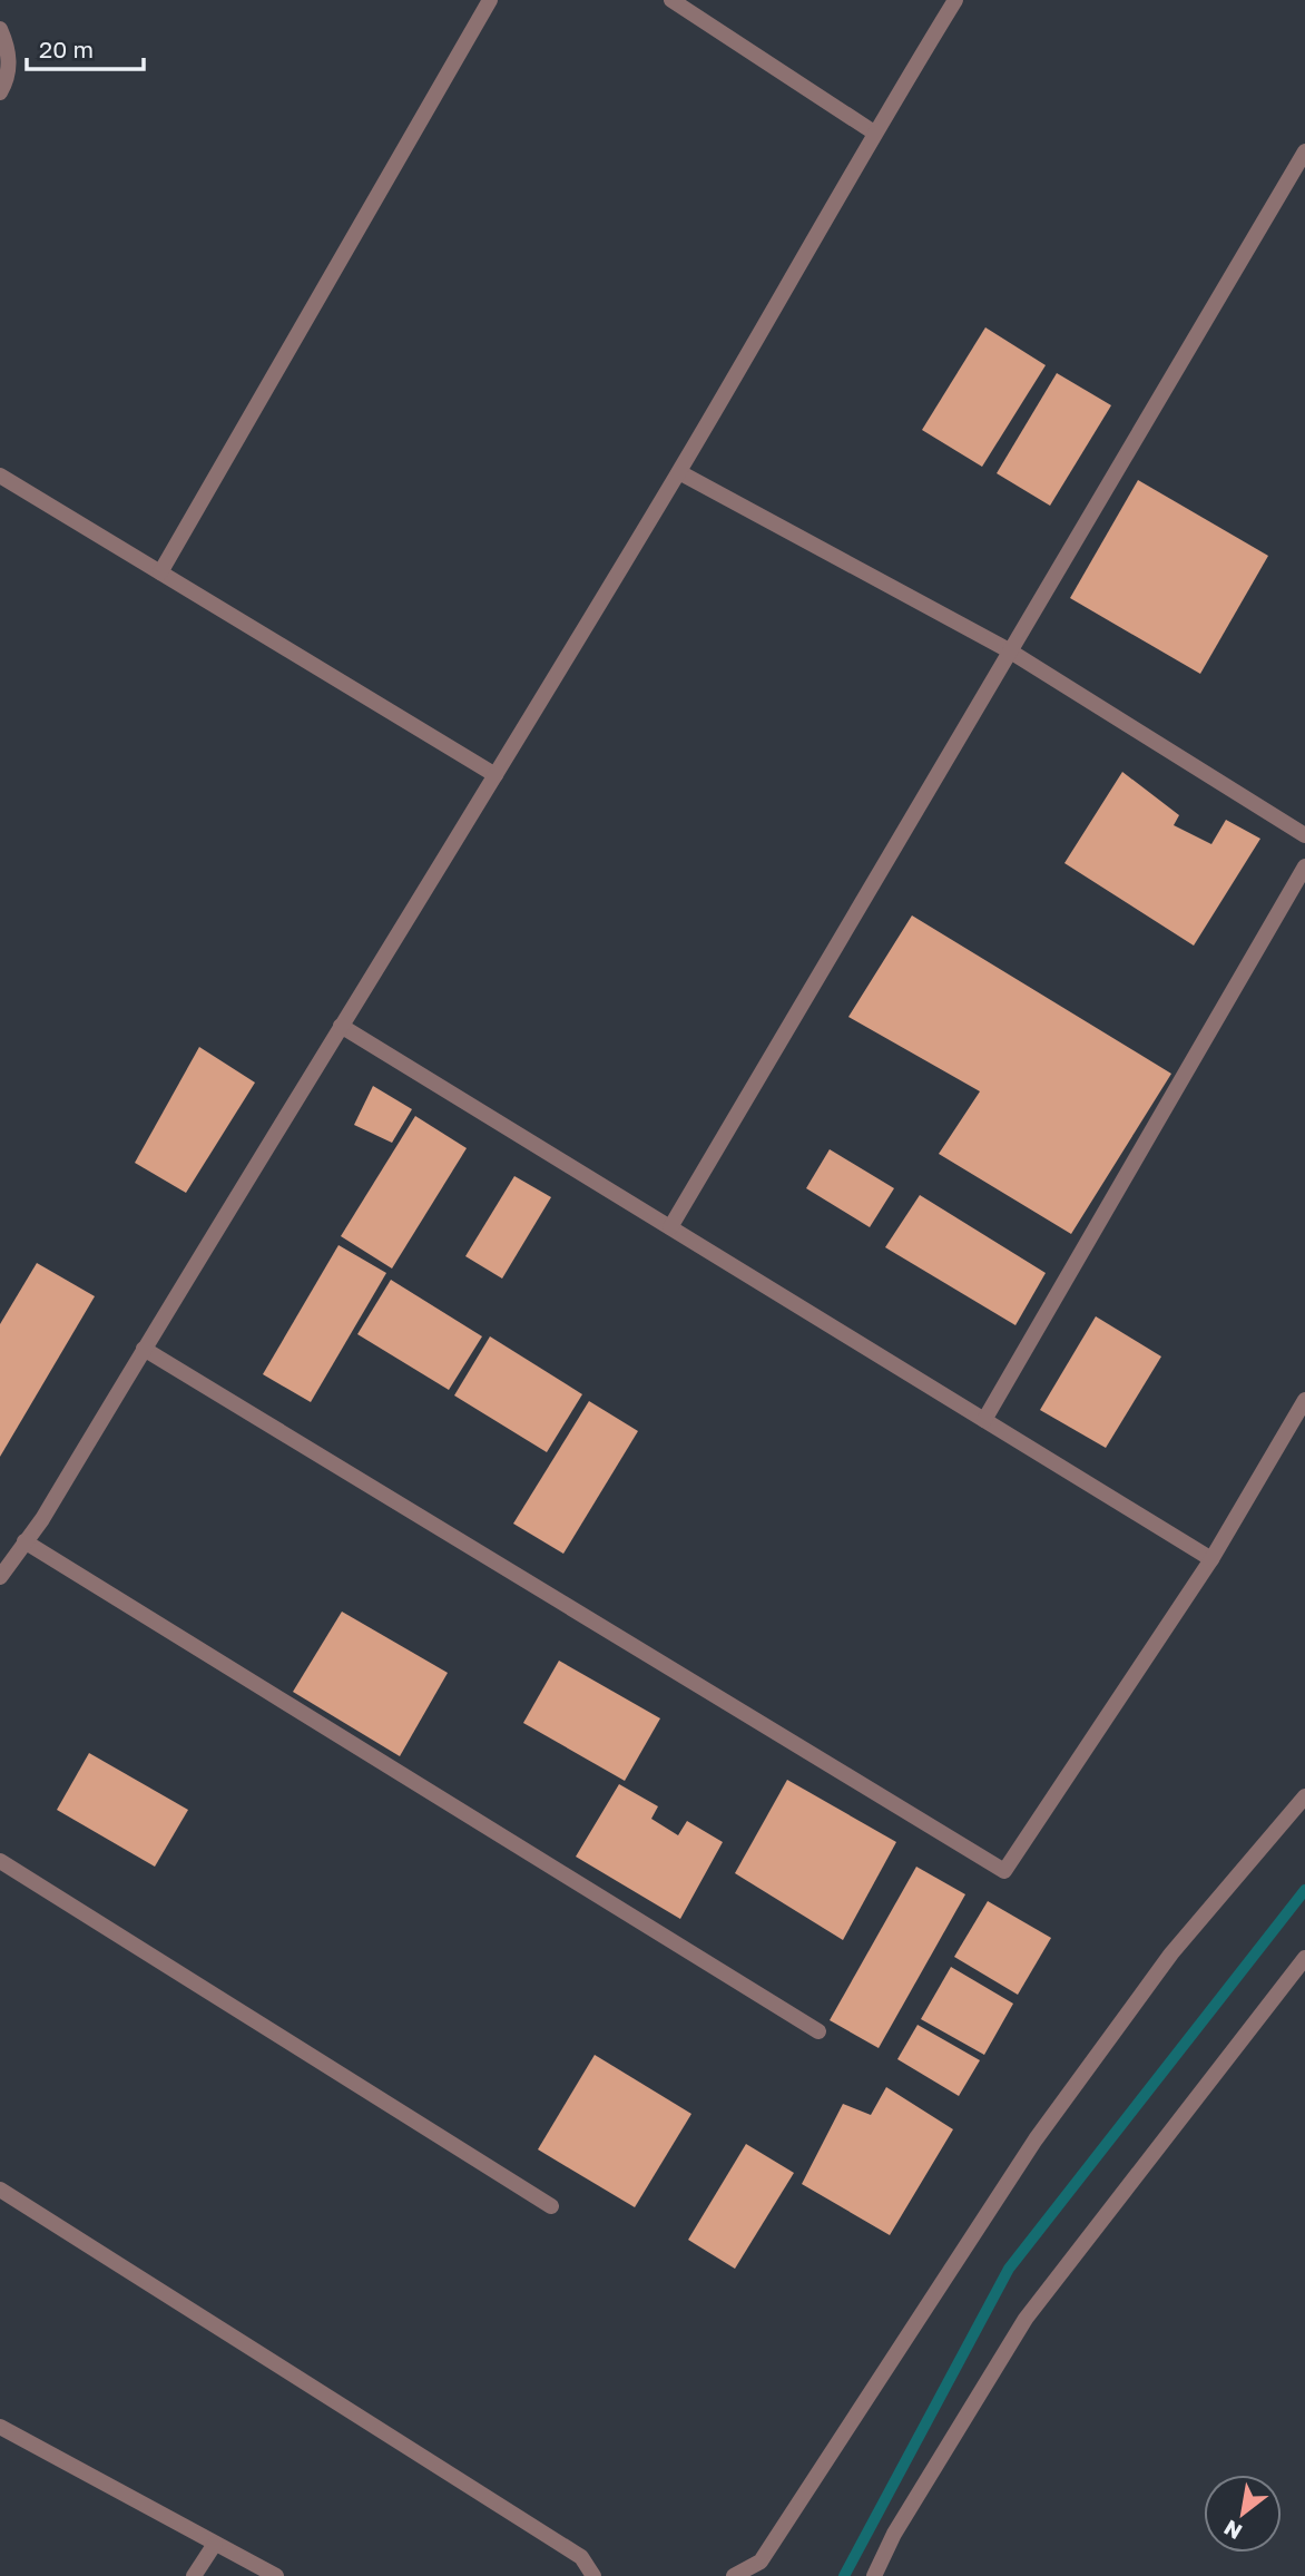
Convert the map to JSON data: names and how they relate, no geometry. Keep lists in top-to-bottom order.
{
  "scale_bar": "20 m",
  "north": "bottom left"
}
